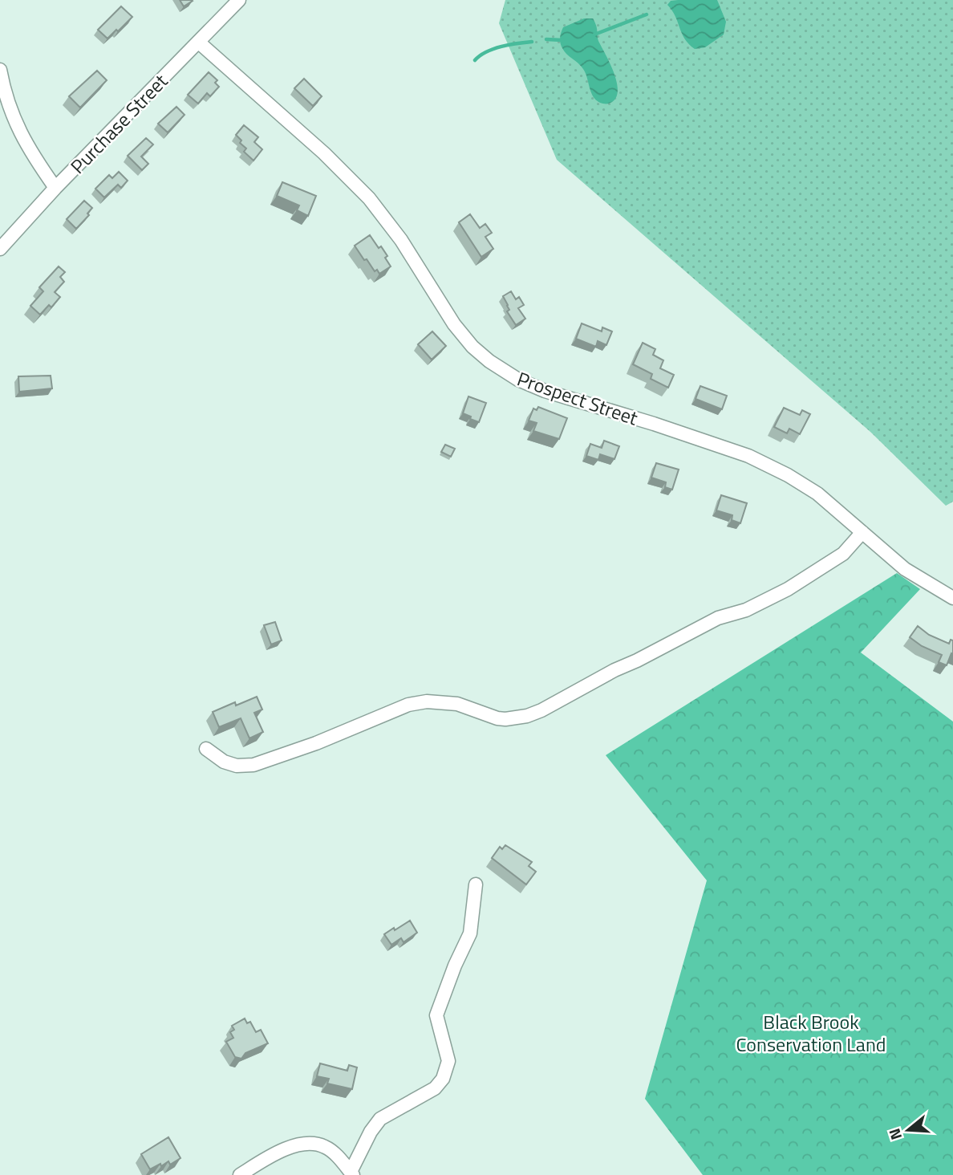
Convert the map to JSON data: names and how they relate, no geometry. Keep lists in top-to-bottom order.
{
  "streets": {
    "street": ["Purchase Street", "Prospect Street"]
  },
  "crossings": [
    ["Purchase Street", "Prospect Street"]
  ],
  "parks": ["Black Brook Conservation Land"],
  "north": "left"
}
